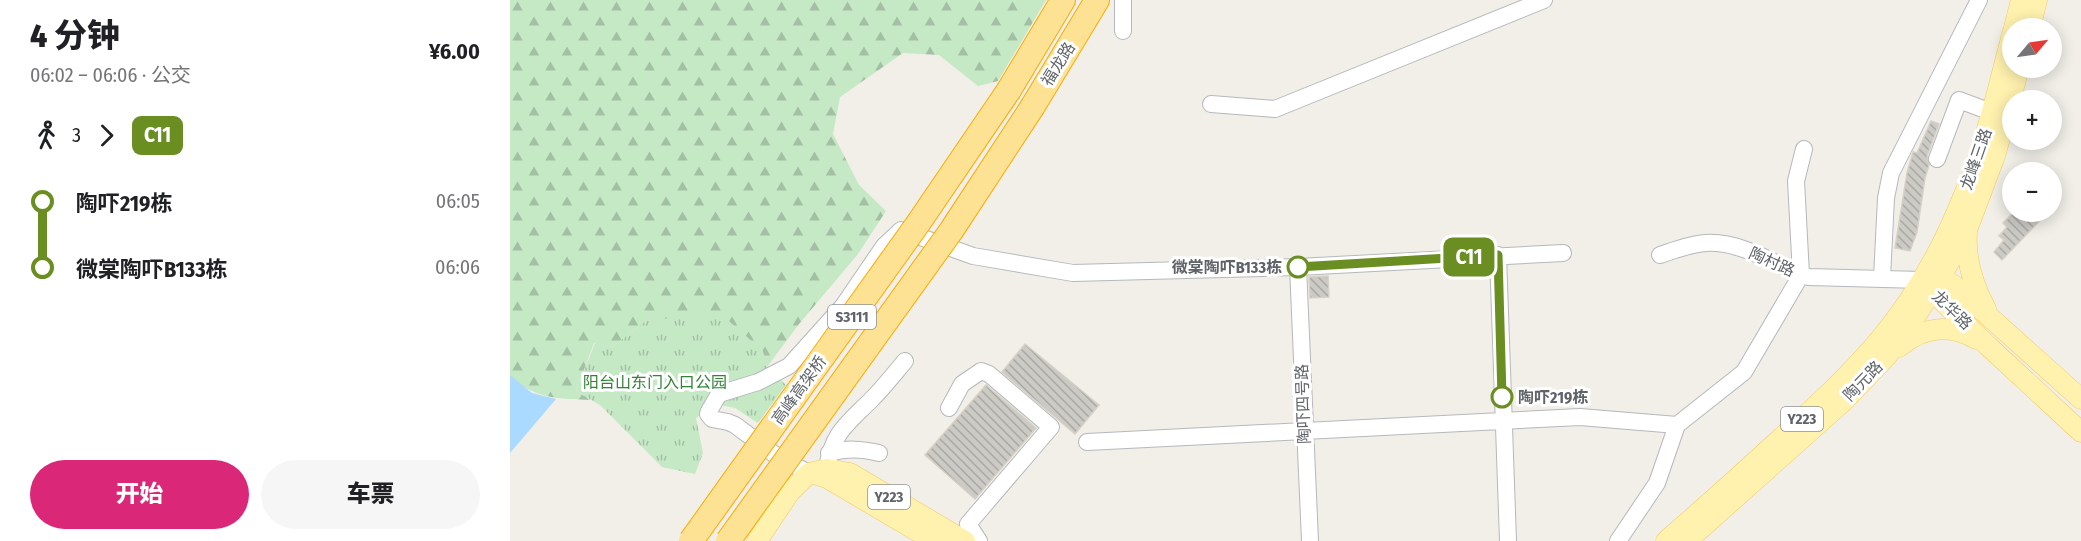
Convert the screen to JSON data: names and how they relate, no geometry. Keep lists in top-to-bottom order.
{
  "streets": {
    "highway": ["福龙路", "S3111", "高峰高架桥"],
    "main road": [
      "龙峰三路",
      "龙华路",
      "陶元路",
      "Y223"
    ],
    "street": ["陶村路", "陶吓四号路"]
  },
  "crossings": [
    ["福龙路", "高峰高架桥"],
    ["龙峰三路", "陶村路"],
    ["龙峰三路", "龙华路"],
    ["龙峰三路", "陶元路"],
    ["陶村路", "龙华路"],
    ["陶村路", "陶元路"],
    ["龙华路", "陶元路"]
  ],
  "parks": ["阳台山东门入口公园"],
  "places": ["微棠陶吓B133栋", "陶吓219栋"],
  "lines": ["bus line C11"],
  "north": "top right",
  "page": {
    "heading": ["4 分钟", "06:02 – 06:06 · 公交", "¥6.00"],
    "on_map": "C11",
    "map_buttons": ["+", "−"],
    "legs": ["3", "C11"],
    "list": [
      {
        "name": "陶吓219栋",
        "value": "06:05"
      },
      {
        "name": "微棠陶吓B133栋",
        "value": "06:06"
      }
    ],
    "buttons": ["开始", "车票"]
  }
}
